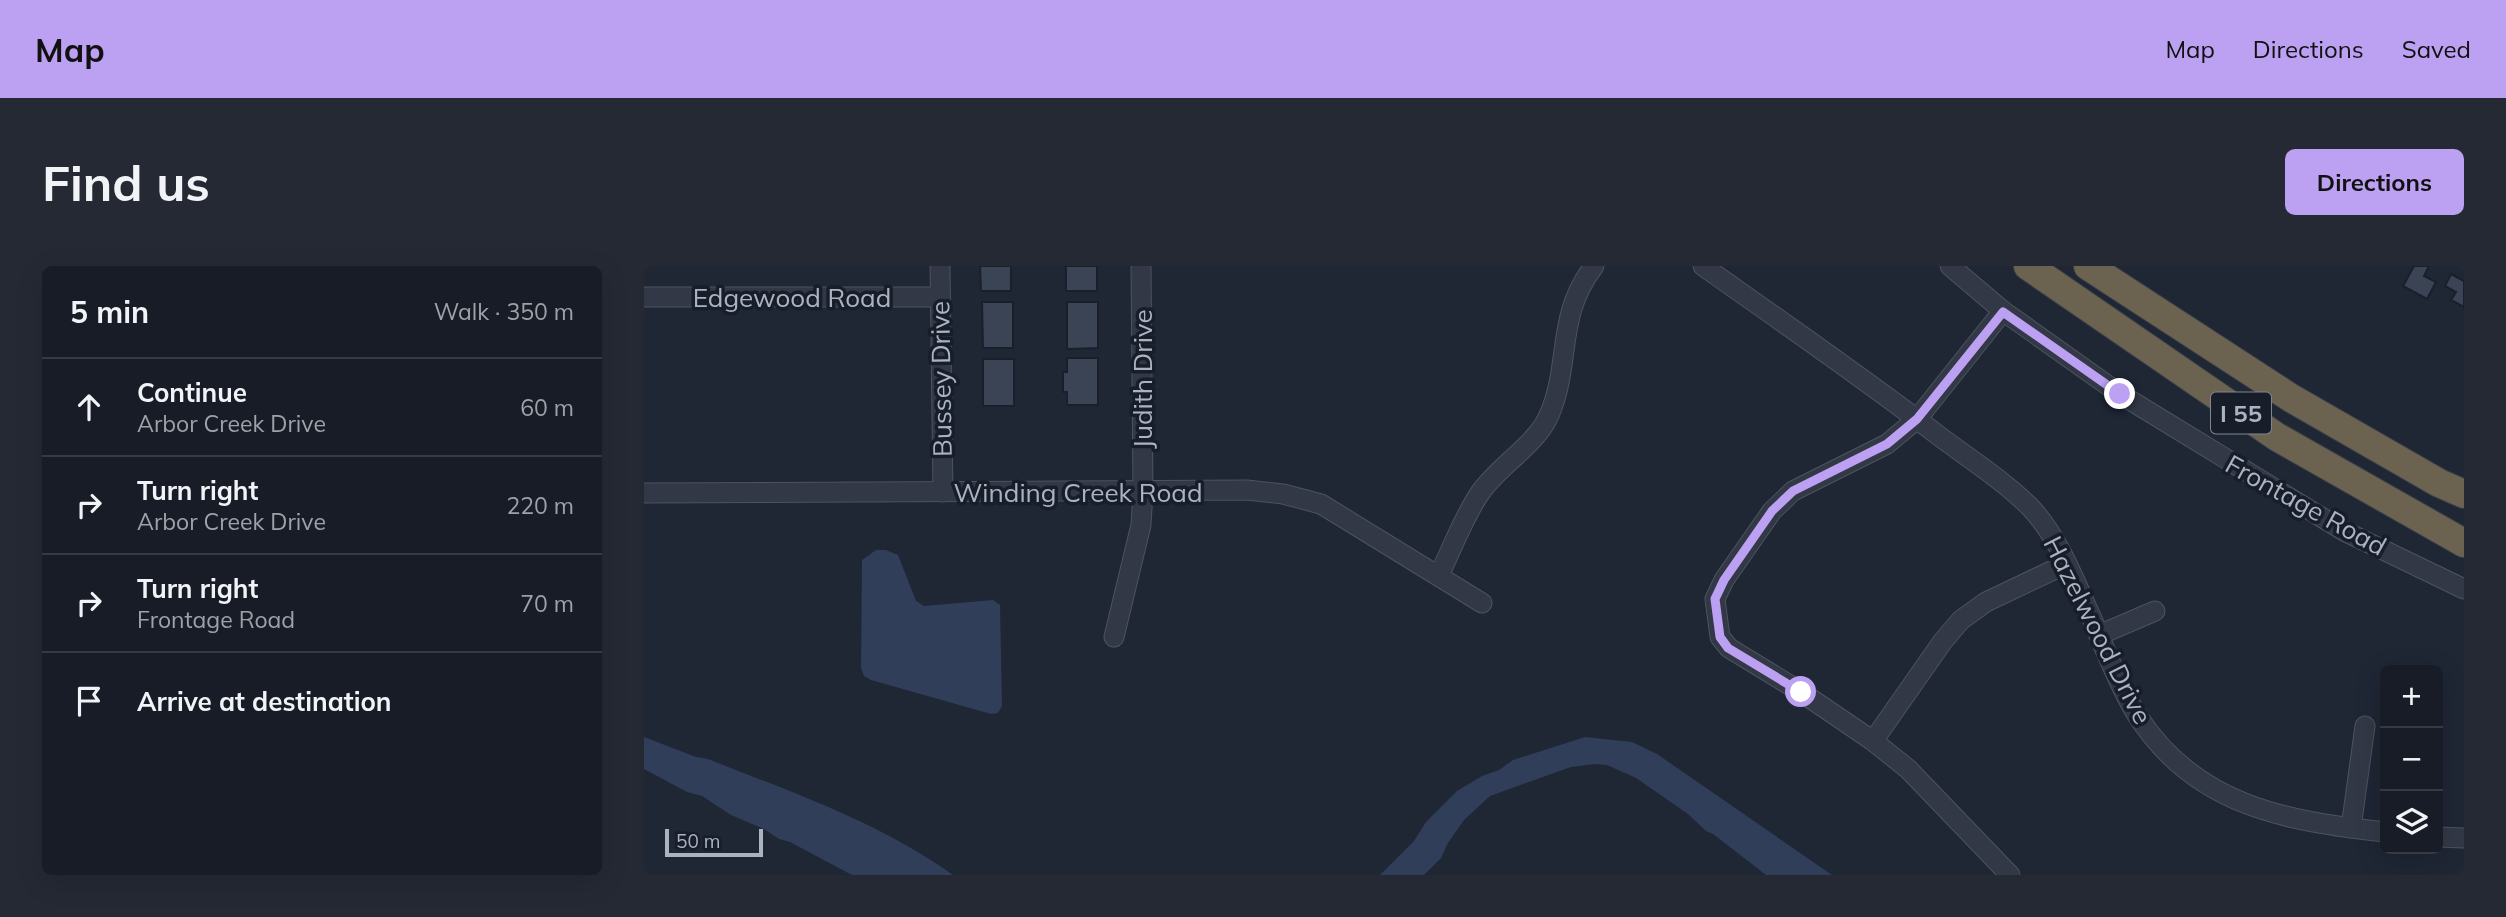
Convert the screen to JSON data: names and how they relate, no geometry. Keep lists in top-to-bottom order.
{
  "streets": {
    "highway": ["I 55"],
    "street": [
      "Edgewood Road",
      "Bussey Drive",
      "Judith Drive",
      "Winding Creek Road",
      "Frontage Road",
      "Hazelwood Drive"
    ]
  },
  "crossings": [
    ["Edgewood Road", "Bussey Drive"],
    ["Bussey Drive", "Winding Creek Road"],
    ["Judith Drive", "Winding Creek Road"]
  ],
  "scale_bar": "50 m",
  "page": {
    "header": "Map",
    "nav": ["Map", "Directions", "Saved"],
    "buttons": "Directions",
    "title": "Find us",
    "heading": ["5 min", "Walk · 350 m"],
    "list": [
      ["Continue", "Arbor Creek Drive", "60 m"],
      ["Turn right", "Arbor Creek Drive", "220 m"],
      ["Turn right", "Frontage Road", "70 m"],
      "Arrive at destination"
    ],
    "map_buttons": ["+", "−"],
    "scale": "50 m"
  }
}
